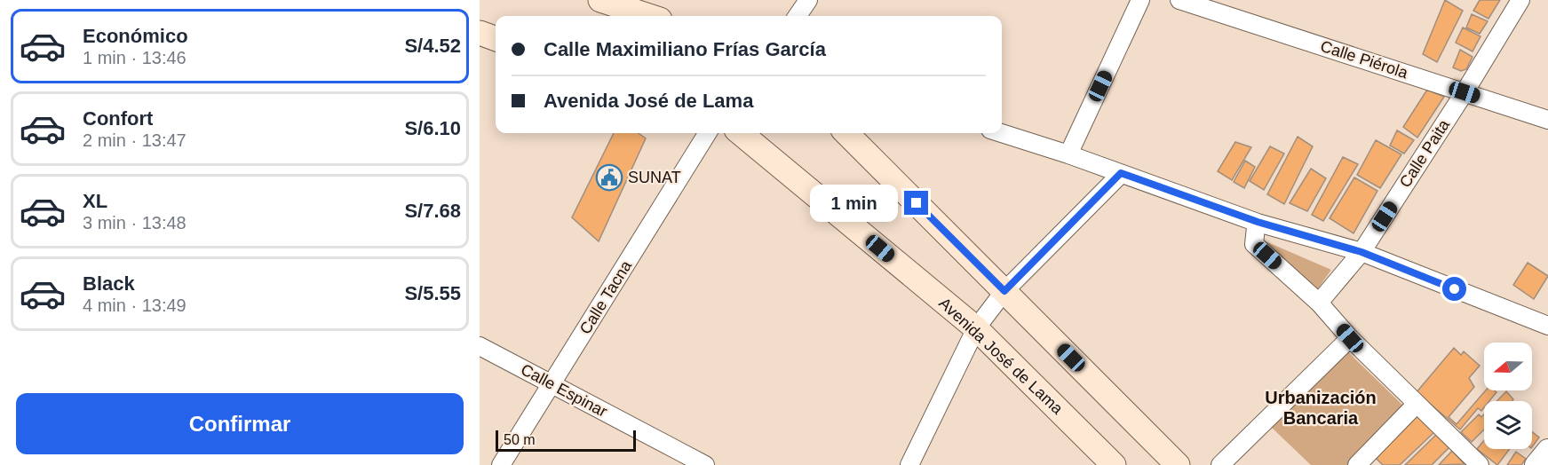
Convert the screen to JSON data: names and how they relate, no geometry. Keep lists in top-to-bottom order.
{
  "streets": {
    "main road": ["Avenida José de Lama"],
    "street": [
      "Calle Piérola",
      "Calle Paita",
      "Calle Tacna",
      "Calle Espinar"
    ]
  },
  "crossings": [
    ["Calle Piérola", "Calle Paita"],
    ["Calle Tacna", "Calle Espinar"]
  ],
  "districts": ["Urbanización Bancaria"],
  "places": {
    "public building": ["SUNAT"]
  },
  "scale_bar": "50 m",
  "north": "left",
  "page": {
    "list": [
      {
        "name": "Económico",
        "note": "1 min · 13:46",
        "value": "S/4.52"
      },
      {
        "name": "Confort",
        "note": "2 min · 13:47",
        "value": "S/6.10"
      },
      {
        "name": "XL",
        "note": "3 min · 13:48",
        "value": "S/7.68"
      },
      {
        "name": "Black",
        "note": "4 min · 13:49",
        "value": "S/5.55"
      }
    ],
    "banner": ["Calle Maximiliano Frías García", "Avenida José de Lama"],
    "bubble": "1 min",
    "buttons": "Confirmar",
    "scale": "50 m"
  }
}
